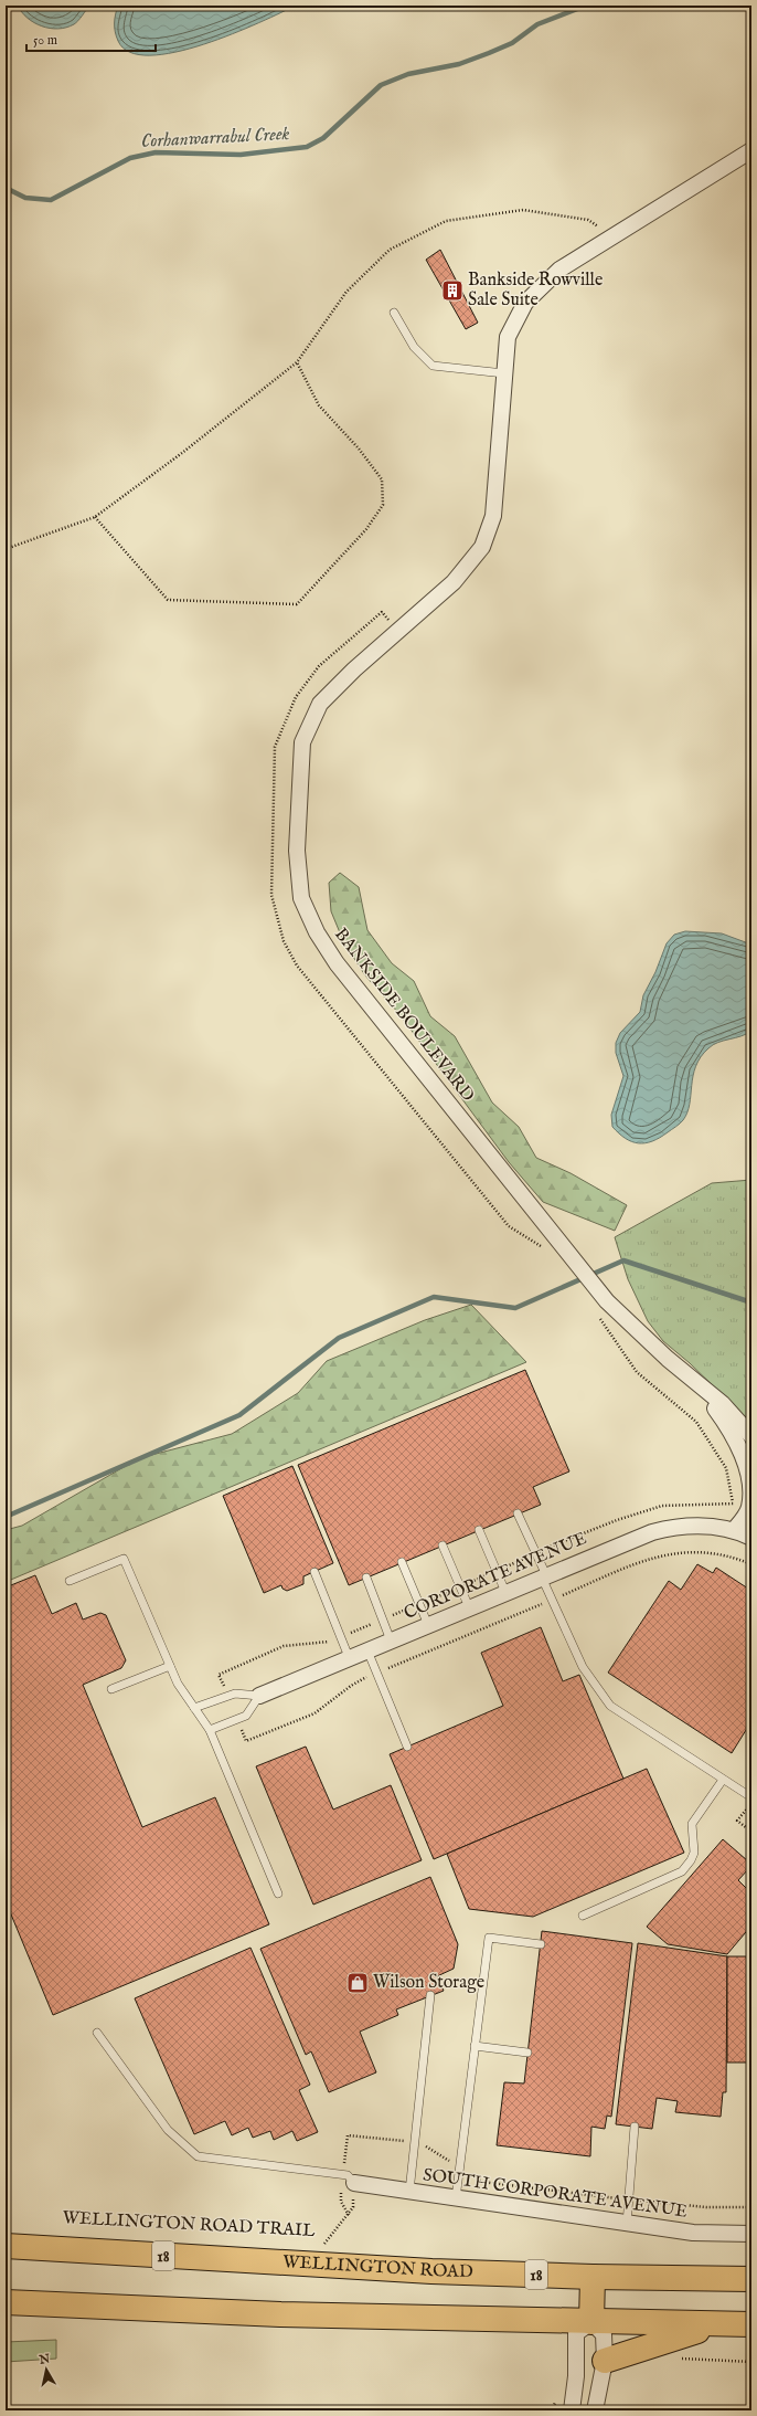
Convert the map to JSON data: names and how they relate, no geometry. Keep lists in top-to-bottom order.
{
  "streets": {
    "highway": ["18", "WELLINGTON ROAD"],
    "street": ["BANKSIDE BOULEVARD", "CORPORATE AVENUE", "SOUTH CORPORATE AVENUE"],
    "path": ["WELLINGTON ROAD TRAIL"]
  },
  "crossings": [
    ["BANKSIDE BOULEVARD", "CORPORATE AVENUE"],
    ["SOUTH CORPORATE AVENUE", "WELLINGTON ROAD TRAIL"]
  ],
  "water": ["Corhanwarrabul Creek"],
  "places": {
    "building": ["Bankside Rowville Sale Suite"],
    "shop": ["Wilson Storage"]
  },
  "scale_bar": "50 m",
  "north": "top"
}
